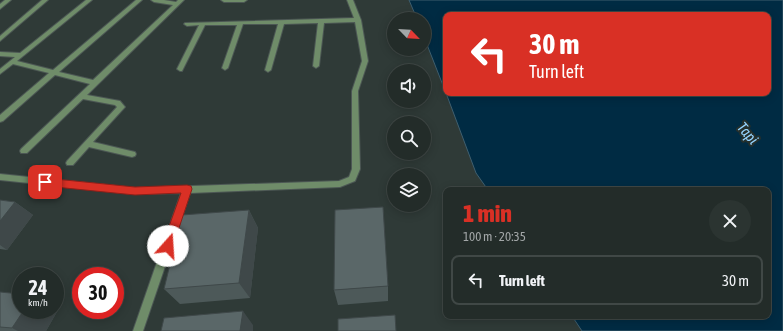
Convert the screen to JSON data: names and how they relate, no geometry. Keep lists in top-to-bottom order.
{
  "water": ["Tapi"],
  "north": "bottom right",
  "page": {
    "turn": ["30 m", "Turn left"],
    "heading": ["1 min", "100 m · 20:35"],
    "list": [
      {
        "name": "Turn left",
        "value": "30 m"
      }
    ],
    "speed": "24 km/h",
    "limit": "30"
  }
}
